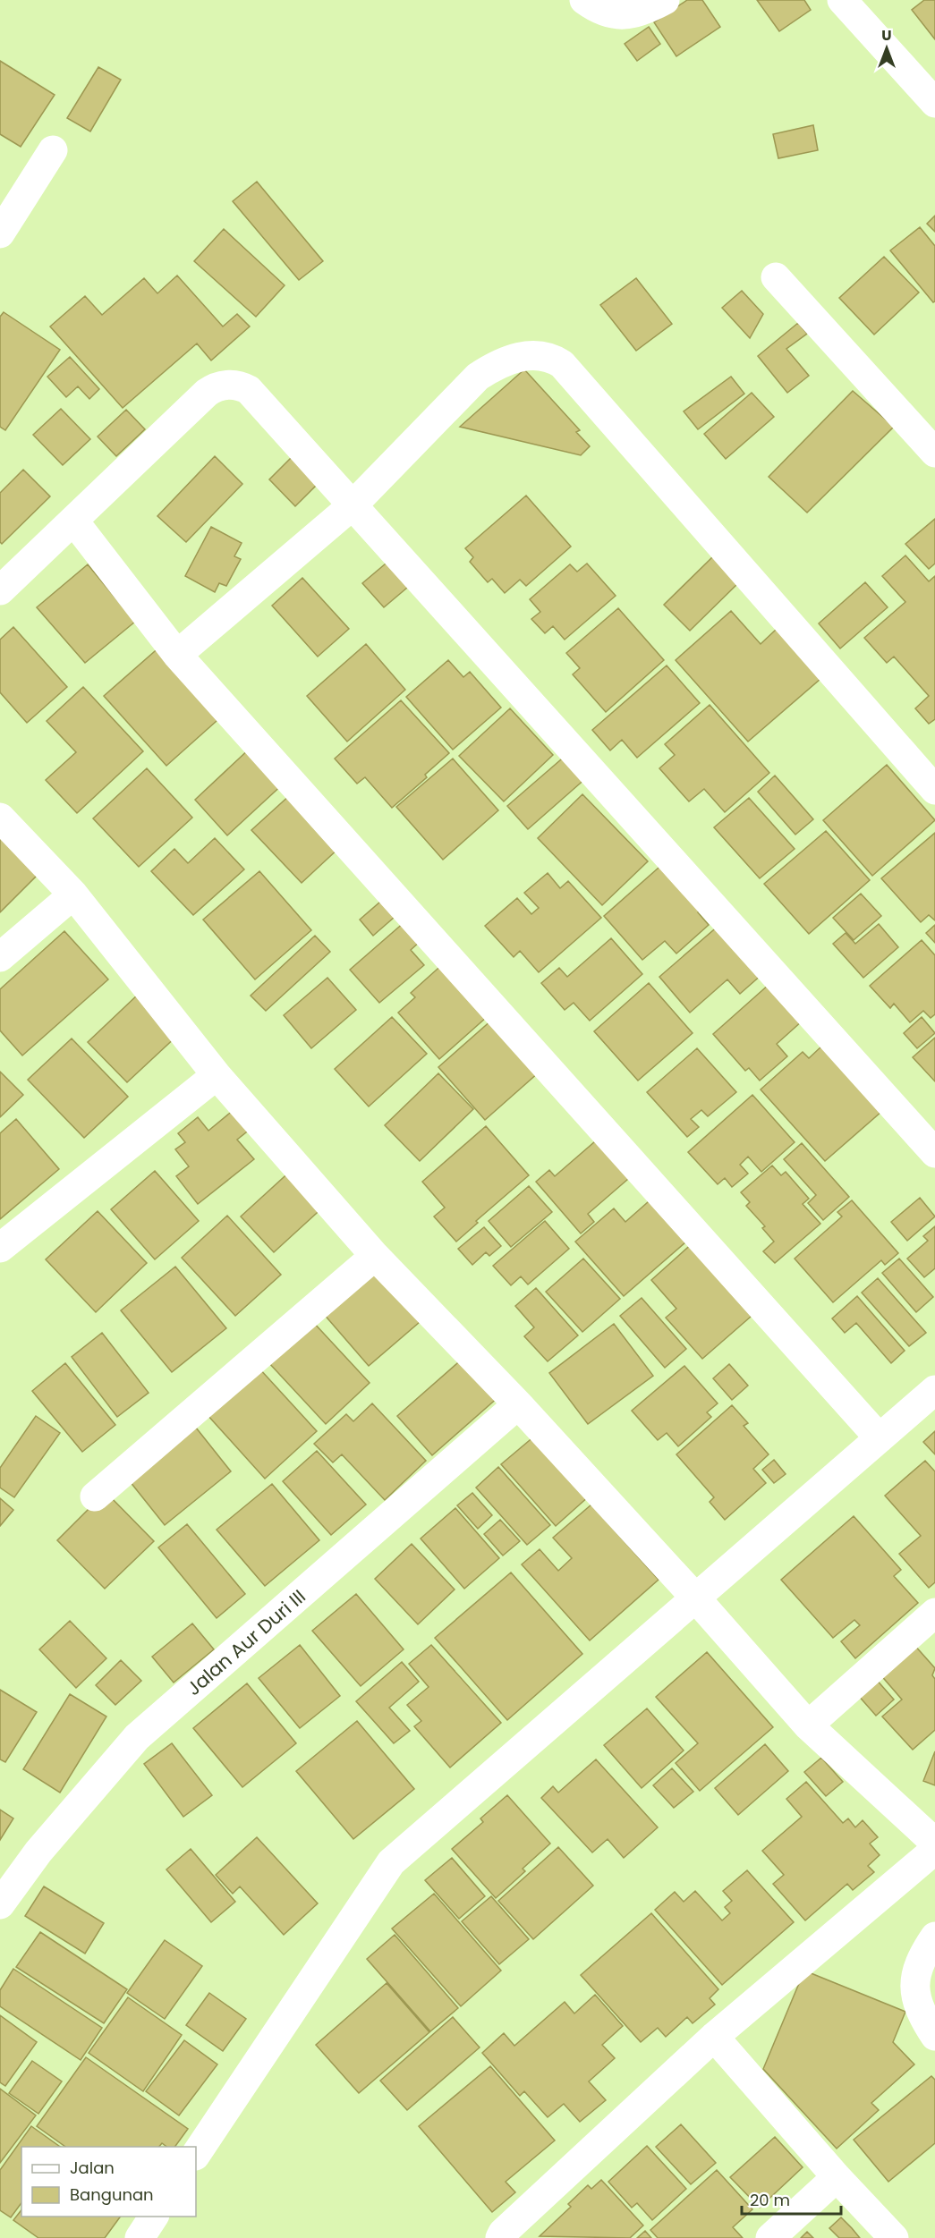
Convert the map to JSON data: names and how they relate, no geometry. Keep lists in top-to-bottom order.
{
  "streets": {
    "street": ["Jalan Aur Duri III"]
  },
  "legend": ["Jalan", "Bangunan"],
  "scale_bar": "20 m",
  "north": "top"
}
